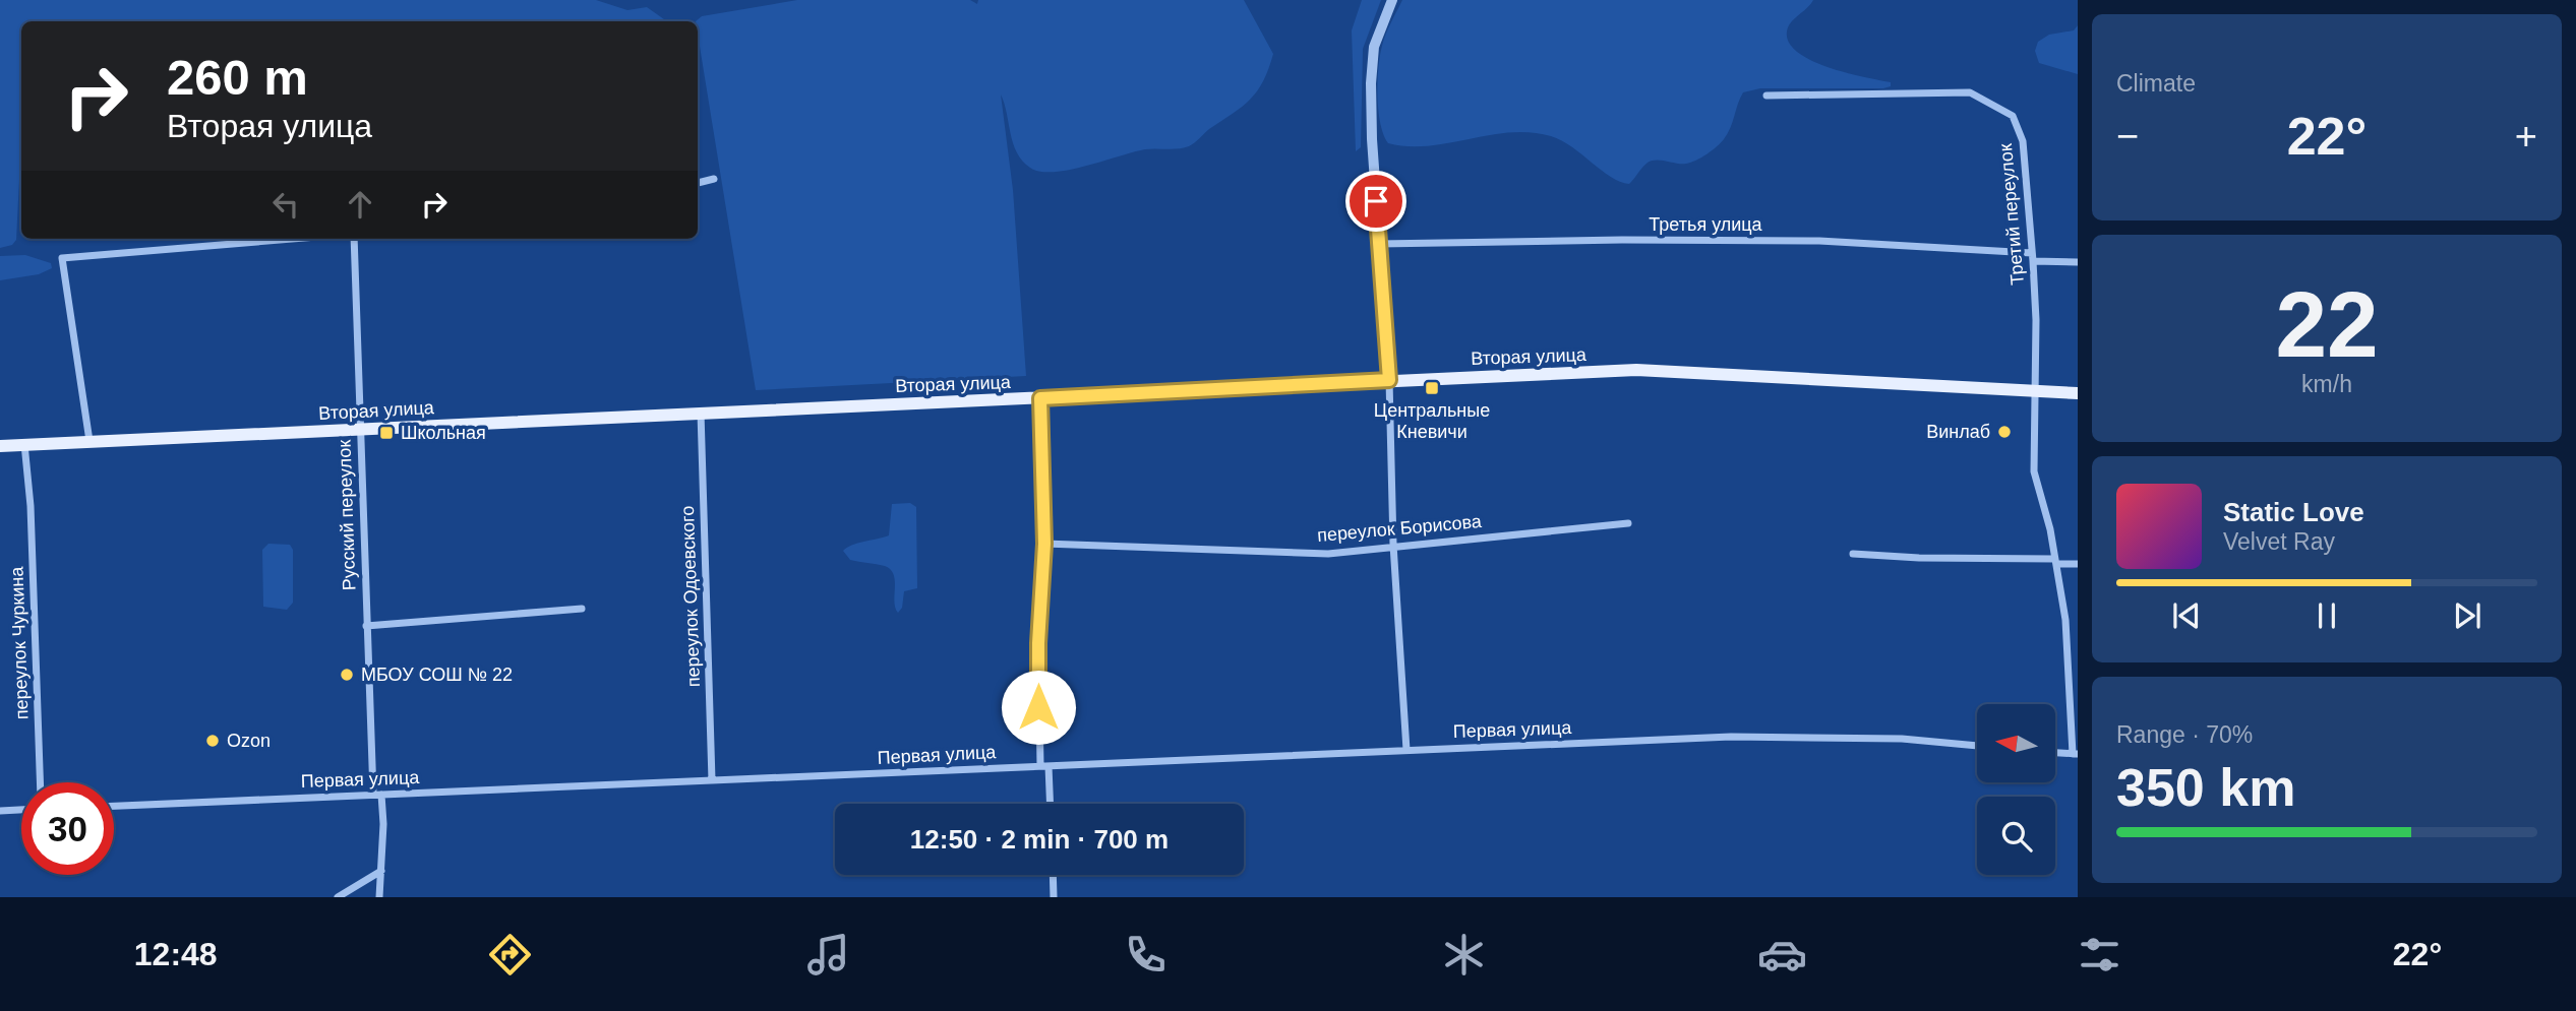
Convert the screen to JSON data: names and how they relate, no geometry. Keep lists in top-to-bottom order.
{
  "streets": {
    "main road": ["Вторая улица"],
    "street": [
      "Третий переулок",
      "Третья улица",
      "Русский переулок",
      "переулок Борисова",
      "переулок Одоевского",
      "переулок Чуркина",
      "Первая улица"
    ]
  },
  "crossings": [
    ["Третий переулок", "Третья улица"],
    ["Третий переулок", "Вторая улица"],
    ["Вторая улица", "Русский переулок"],
    ["Вторая улица", "переулок Одоевского"],
    ["Вторая улица", "переулок Чуркина"],
    ["Русский переулок", "Первая улица"],
    ["переулок Одоевского", "Первая улица"]
  ],
  "places": {
    "transit": ["Центральные Кневичи", "Школьная"],
    "other": ["Винлаб", "МБОУ СОШ № 22", "Ozon"]
  },
  "north": "left",
  "page": {
    "tile": [
      "Climate",
      ["22", "km/h"],
      ["Range · 70%", "350 km"]
    ],
    "turn": ["260 m", "Вторая улица"],
    "heat": ["−", "22°", "+"],
    "song": ["Static Love", "Velvet Ray"],
    "limit": "30",
    "trip": "12:50 · 2 min · 700 m",
    "tabs": ["12:48", "22°"]
  }
}
